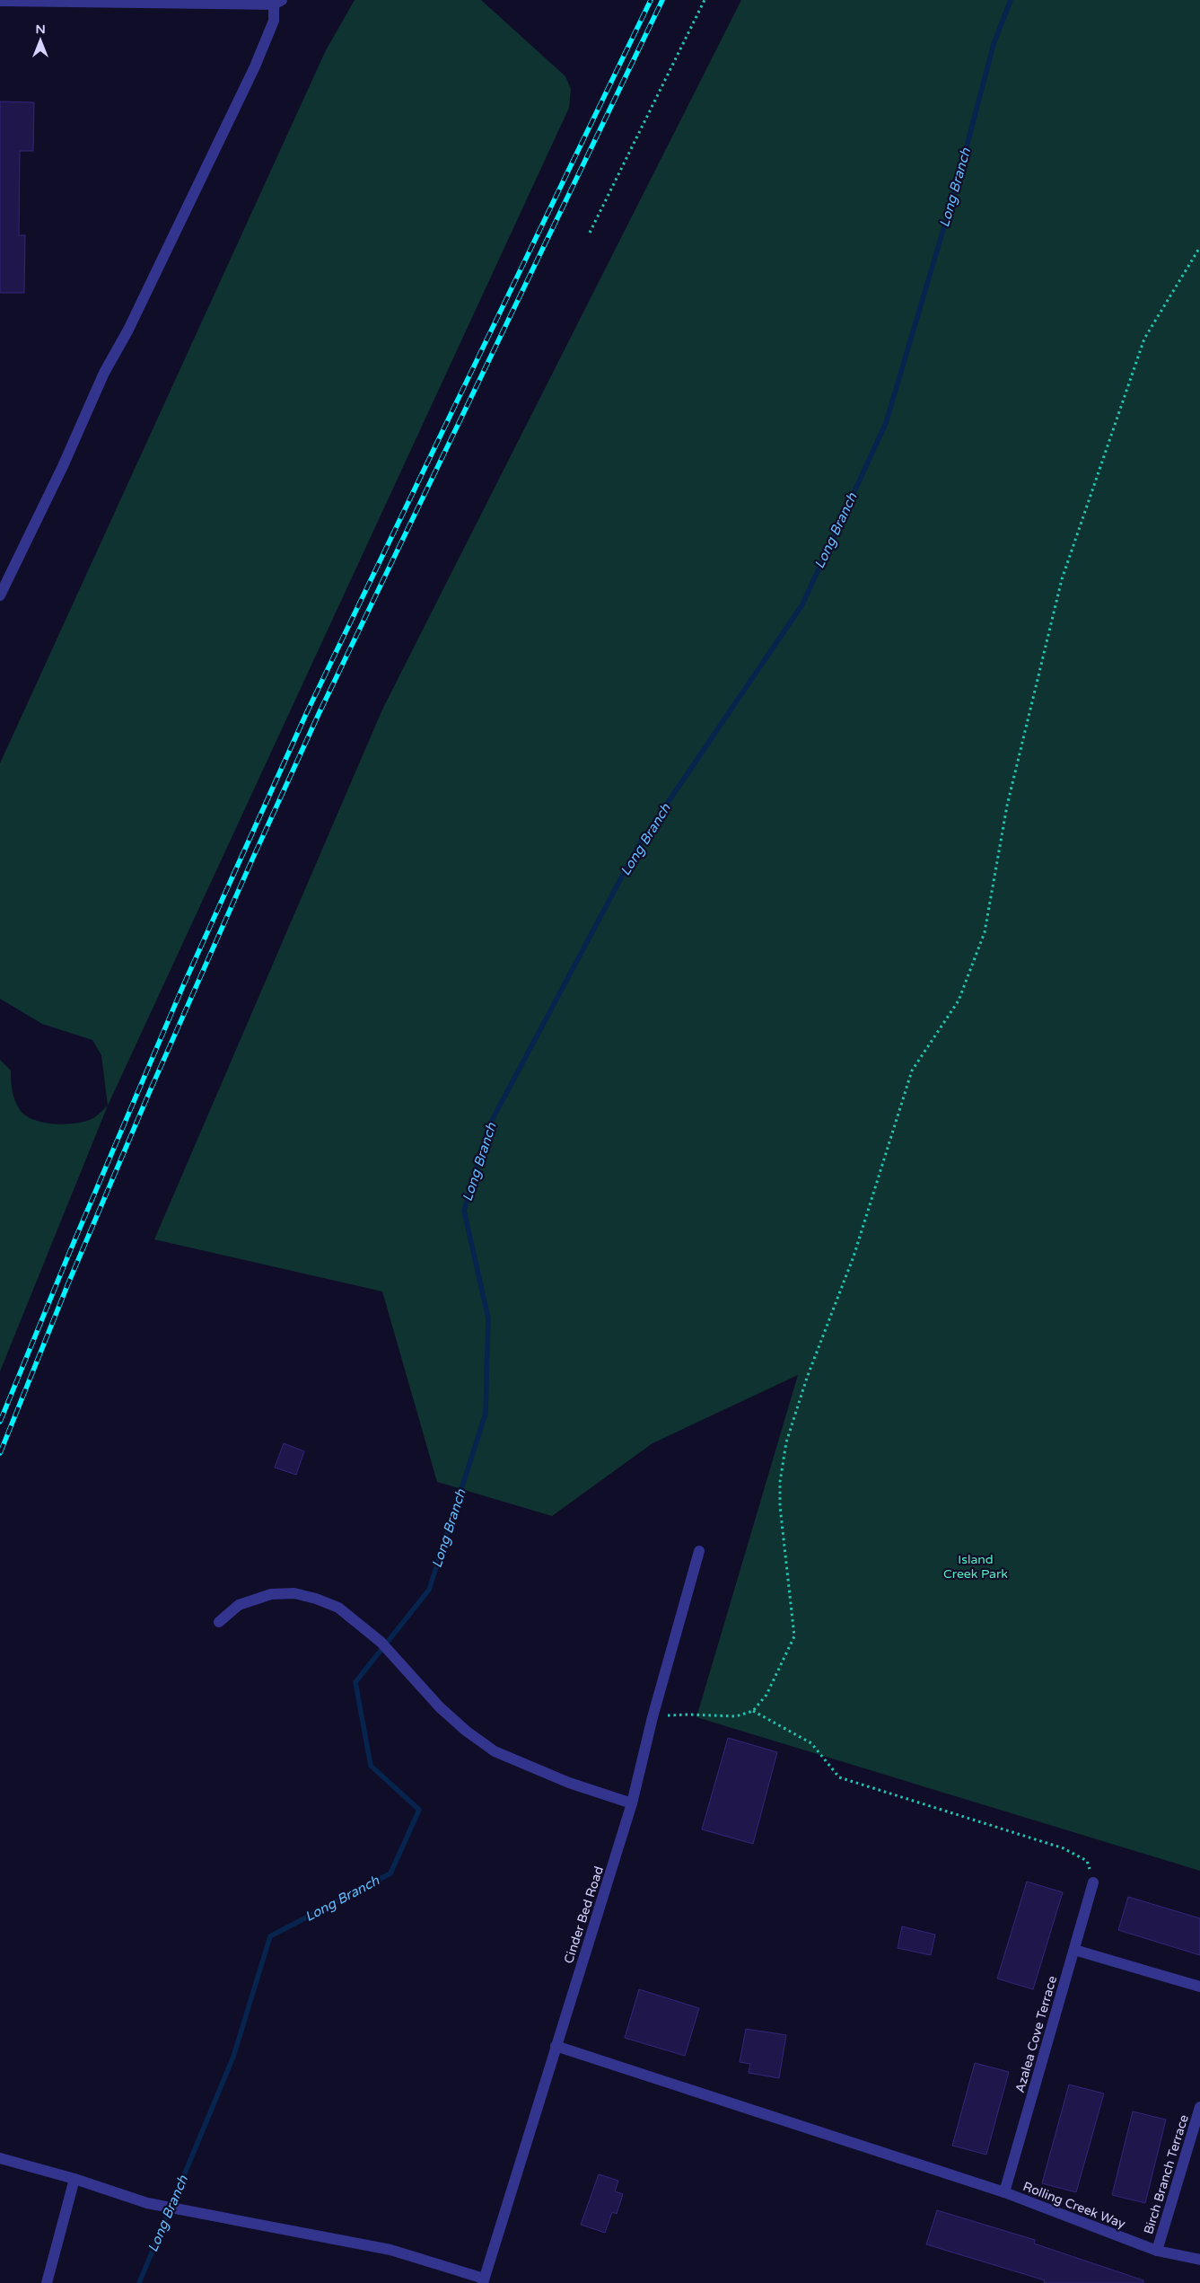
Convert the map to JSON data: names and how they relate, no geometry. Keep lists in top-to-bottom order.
{
  "streets": {
    "street": [
      "Cinder Bed Road",
      "Azalea Cove Terrace",
      "Birch Branch Terrace",
      "Rolling Creek Way"
    ]
  },
  "crossings": [
    ["Cinder Bed Road", "Rolling Creek Way"],
    ["Azalea Cove Terrace", "Rolling Creek Way"],
    ["Birch Branch Terrace", "Rolling Creek Way"]
  ],
  "water": ["Long Branch"],
  "parks": ["Island Creek Park"],
  "north": "top"
}
